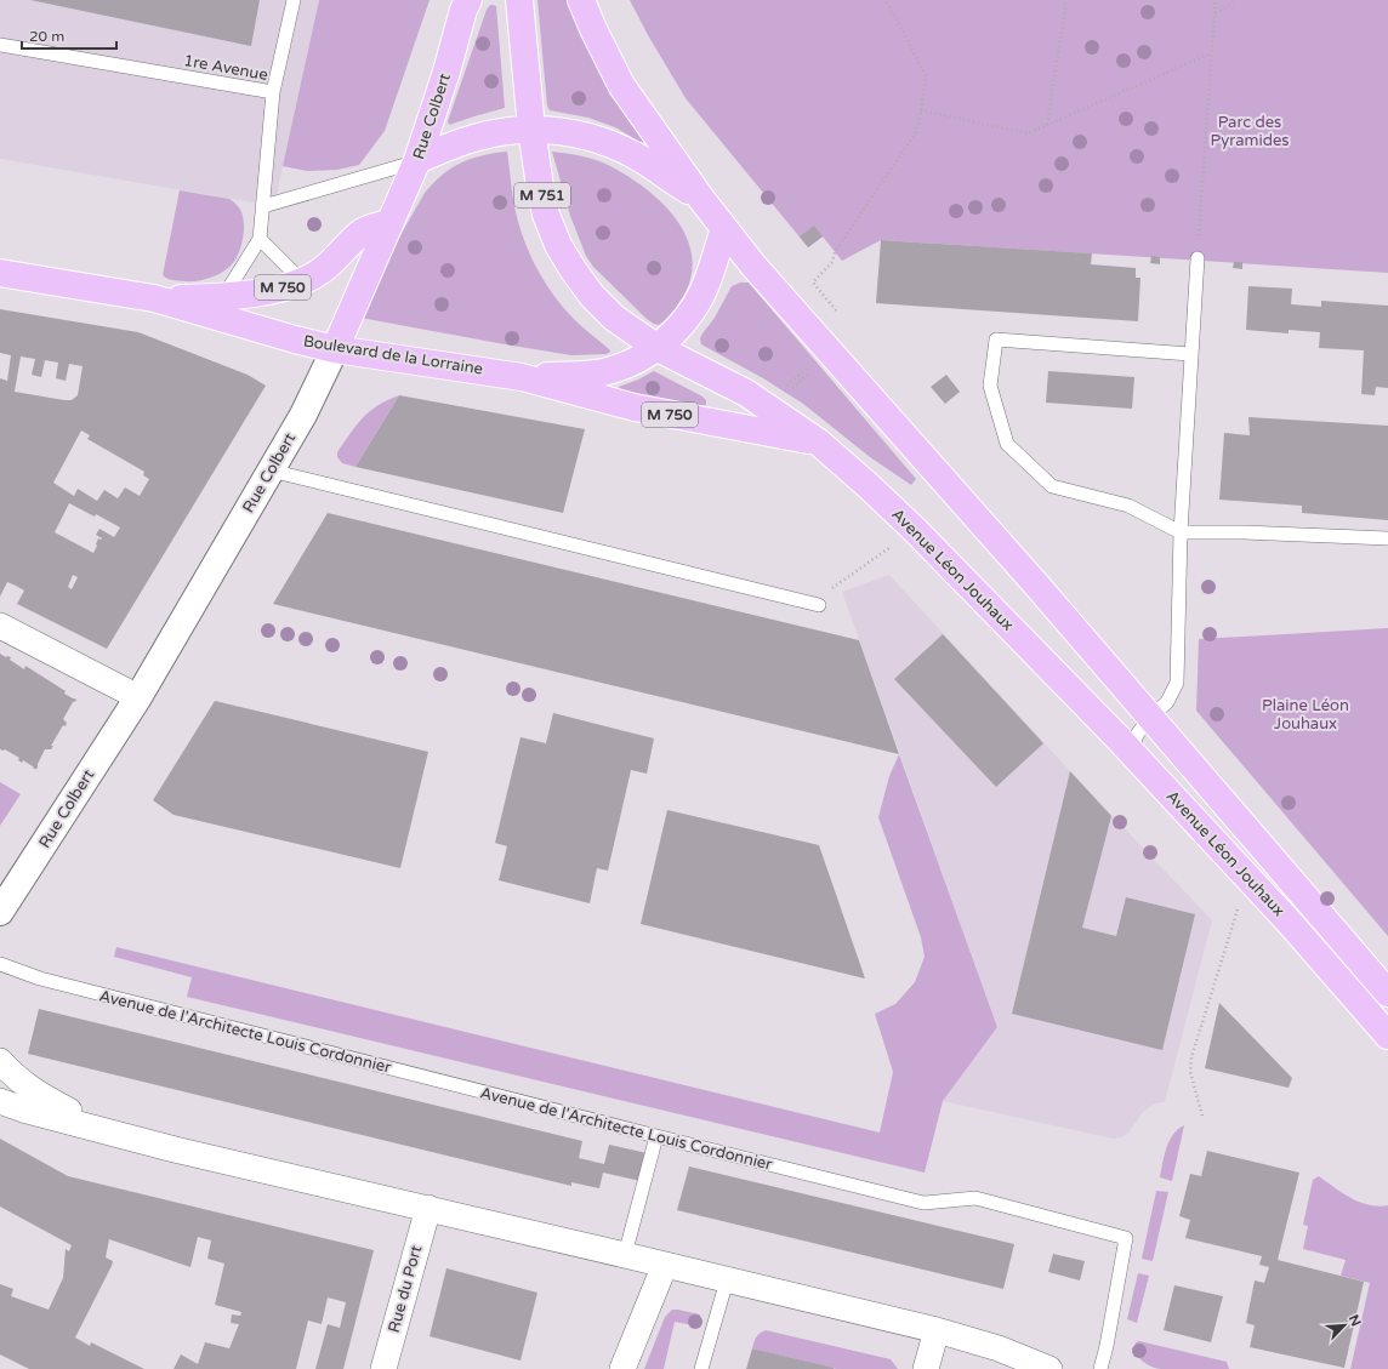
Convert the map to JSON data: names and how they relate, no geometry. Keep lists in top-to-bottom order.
{
  "streets": {
    "main road": [
      "Rue Colbert",
      "M 751",
      "M 750",
      "Boulevard de la Lorraine",
      "Avenue Léon Jouhaux"
    ],
    "street": ["Rue du Port"],
    "lane": ["1re Avenue", "Avenue de l'Architecte Louis Cordonnier"]
  },
  "crossings": [
    ["Rue Colbert", "Boulevard de la Lorraine"],
    ["Rue Colbert", "Avenue Léon Jouhaux"],
    ["Boulevard de la Lorraine", "Avenue Léon Jouhaux"]
  ],
  "parks": ["Parc des Pyramides", "Plaine Léon Jouhaux"],
  "scale_bar": "20 m",
  "north": "top right"
}
